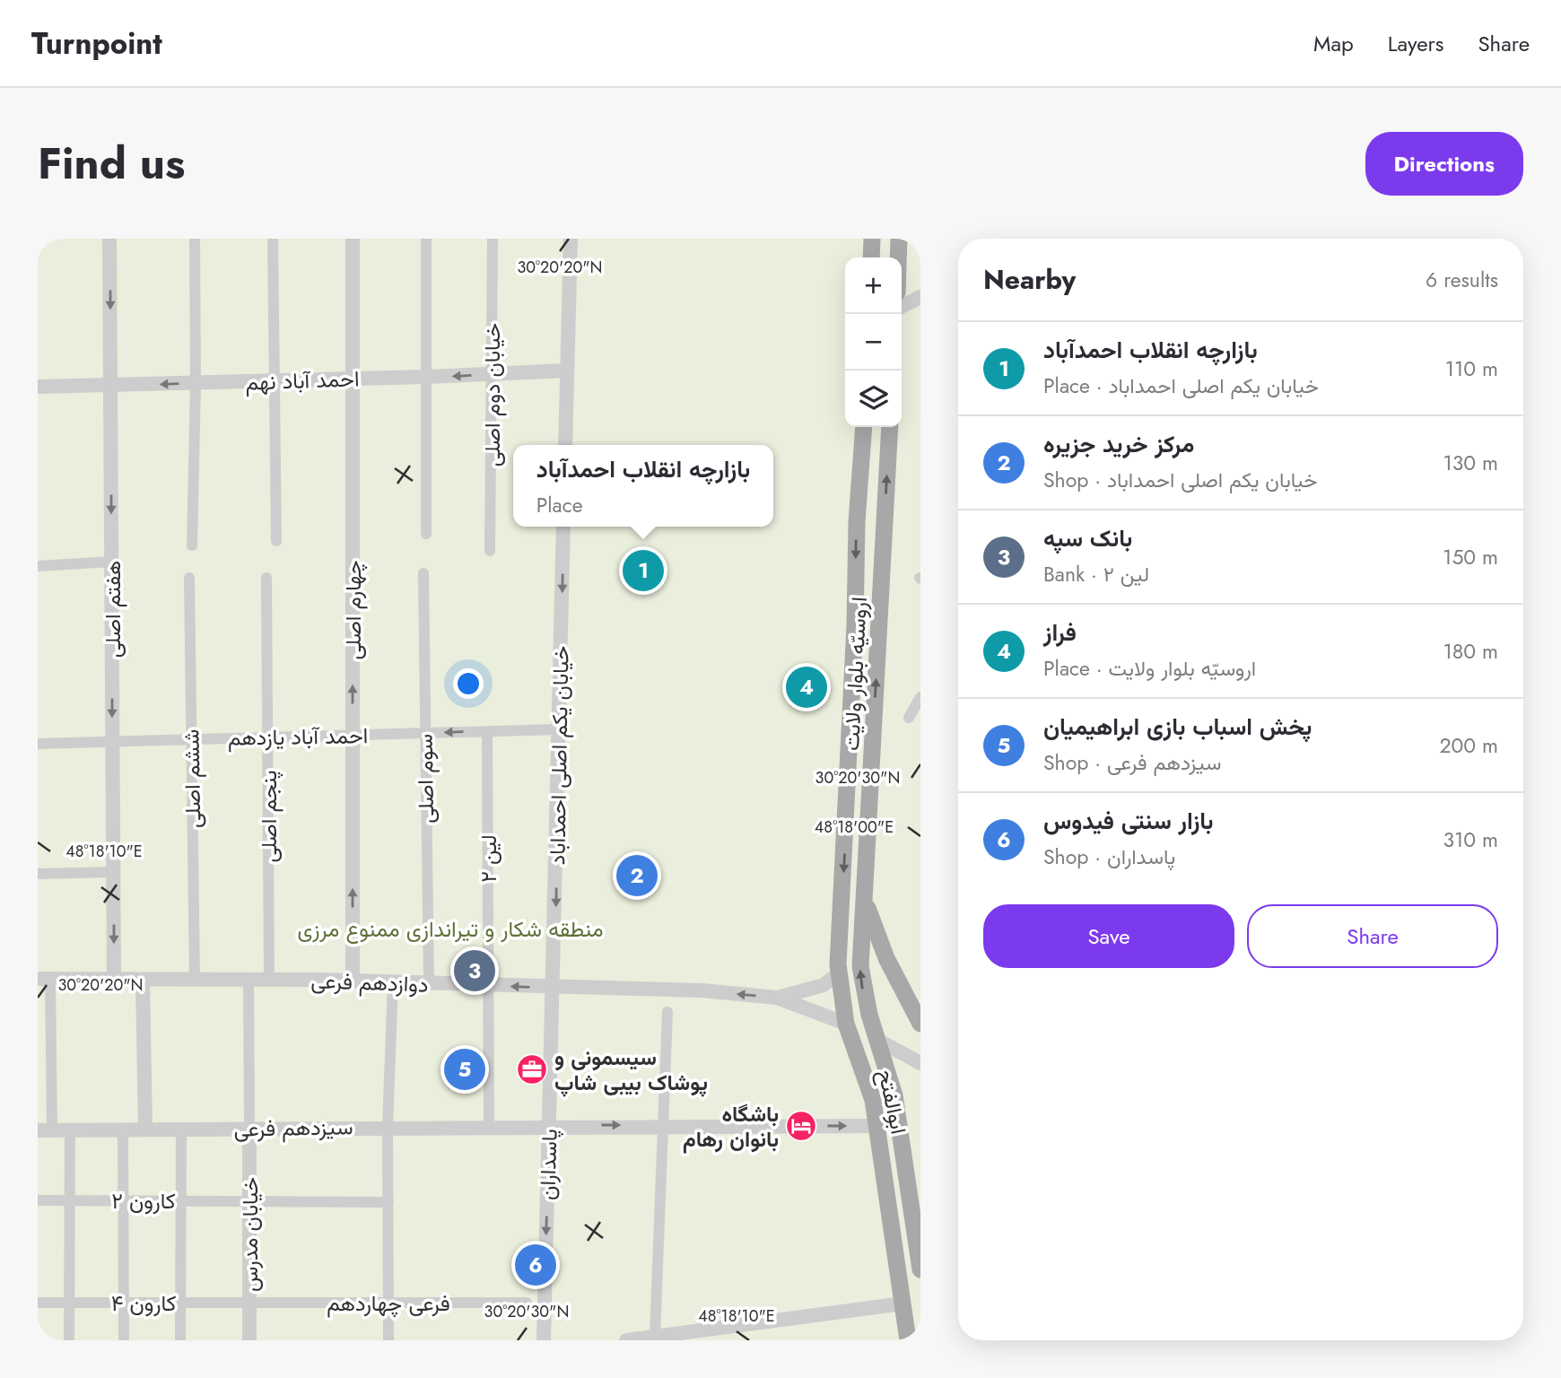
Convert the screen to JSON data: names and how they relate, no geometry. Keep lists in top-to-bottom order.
{
  "streets": {
    "main road": ["اروسیّه بلوار ولایت", "ابوالفتح"],
    "street": [
      "احمد آباد نهم",
      "خیابان دوم اصلی",
      "هفتم اصلی",
      "چهارم اصلی",
      "احمد آباد یازدهم",
      "خیابان یکم اصلی احمداباد",
      "ششم اصلی",
      "سوم اصلی",
      "پنجم اصلی",
      "لین ۲",
      "دوازدهم فرعی",
      "سیزدهم فرعی",
      "پاسداران",
      "کارون ۲",
      "خیابان مدرس",
      "کارون ۴",
      "فرعی چهاردهم"
    ]
  },
  "crossings": [
    ["احمد آباد نهم", "خیابان دوم اصلی"],
    ["احمد آباد نهم", "هفتم اصلی"],
    ["احمد آباد نهم", "چهارم اصلی"],
    ["هفتم اصلی", "احمد آباد یازدهم"],
    ["هفتم اصلی", "دوازدهم فرعی"],
    ["چهارم اصلی", "احمد آباد یازدهم"],
    ["چهارم اصلی", "دوازدهم فرعی"],
    ["اروسیّه بلوار ولایت", "دوازدهم فرعی"],
    ["اروسیّه بلوار ولایت", "ابوالفتح"],
    ["احمد آباد یازدهم", "خیابان یکم اصلی احمداباد"],
    ["احمد آباد یازدهم", "ششم اصلی"],
    ["احمد آباد یازدهم", "سوم اصلی"],
    ["احمد آباد یازدهم", "پنجم اصلی"],
    ["احمد آباد یازدهم", "لین ۲"],
    ["خیابان یکم اصلی احمداباد", "دوازدهم فرعی"],
    ["خیابان یکم اصلی احمداباد", "پاسداران"],
    ["ششم اصلی", "دوازدهم فرعی"],
    ["سوم اصلی", "دوازدهم فرعی"],
    ["پنجم اصلی", "دوازدهم فرعی"],
    ["لین ۲", "دوازدهم فرعی"],
    ["لین ۲", "سیزدهم فرعی"],
    ["دوازدهم فرعی", "ابوالفتح"],
    ["دوازدهم فرعی", "پاسداران"],
    ["ابوالفتح", "سیزدهم فرعی"],
    ["سیزدهم فرعی", "پاسداران"],
    ["سیزدهم فرعی", "خیابان مدرس"],
    ["کارون ۲", "خیابان مدرس"],
    ["خیابان مدرس", "کارون ۴"],
    ["خیابان مدرس", "فرعی چهاردهم"],
    ["کارون ۴", "فرعی چهاردهم"]
  ],
  "one_way": ["خیابان یکم اصلی احمداباد", "دوازدهم فرعی", "سیزدهم فرعی"],
  "parks": ["منطقه شکار و تیراندازی ممنوع مرزی"],
  "places": {
    "office": ["سیسمونی و پوشاک بیبی شاپ"],
    "hotel": ["باشگاه بانوان رهام"]
  },
  "page": {
    "header": "Turnpoint",
    "nav": ["Map", "Layers", "Share"],
    "title": "Find us",
    "buttons": [
      "Directions",
      ["Save", "Share"]
    ],
    "heading": ["Nearby", "6 results"],
    "map_buttons": ["+", "−"],
    "list": [
      {
        "mark": "1",
        "name": "بازارچه انقلاب احمدآباد",
        "note": "Place · خیابان یکم اصلی احمداباد",
        "value": "110 m"
      },
      {
        "mark": "2",
        "name": "مرکز خرید جزیره",
        "note": "Shop · خیابان یکم اصلی احمداباد",
        "value": "130 m"
      },
      {
        "mark": "3",
        "name": "بانک سپه",
        "note": "Bank · لین ۲",
        "value": "150 m"
      },
      {
        "mark": "4",
        "name": "فراز",
        "note": "Place · اروسیّه بلوار ولایت",
        "value": "180 m"
      },
      {
        "mark": "5",
        "name": "پخش اسباب بازی ابراهیمیان",
        "note": "Shop · سیزدهم فرعی",
        "value": "200 m"
      },
      {
        "mark": "6",
        "name": "بازار سنتی فیدوس",
        "note": "Shop · پاسداران",
        "value": "310 m"
      }
    ],
    "popup": ["بازارچه انقلاب احمدآباد", "Place"],
    "pins": [
      "1",
      "4",
      "2",
      "3",
      "5",
      "6"
    ]
  },
  "coordinates": [
    "30°20'20\"N",
    "30°20'30\"N",
    "48°18'00\"E",
    "48°18'10\"E"
  ]
}
